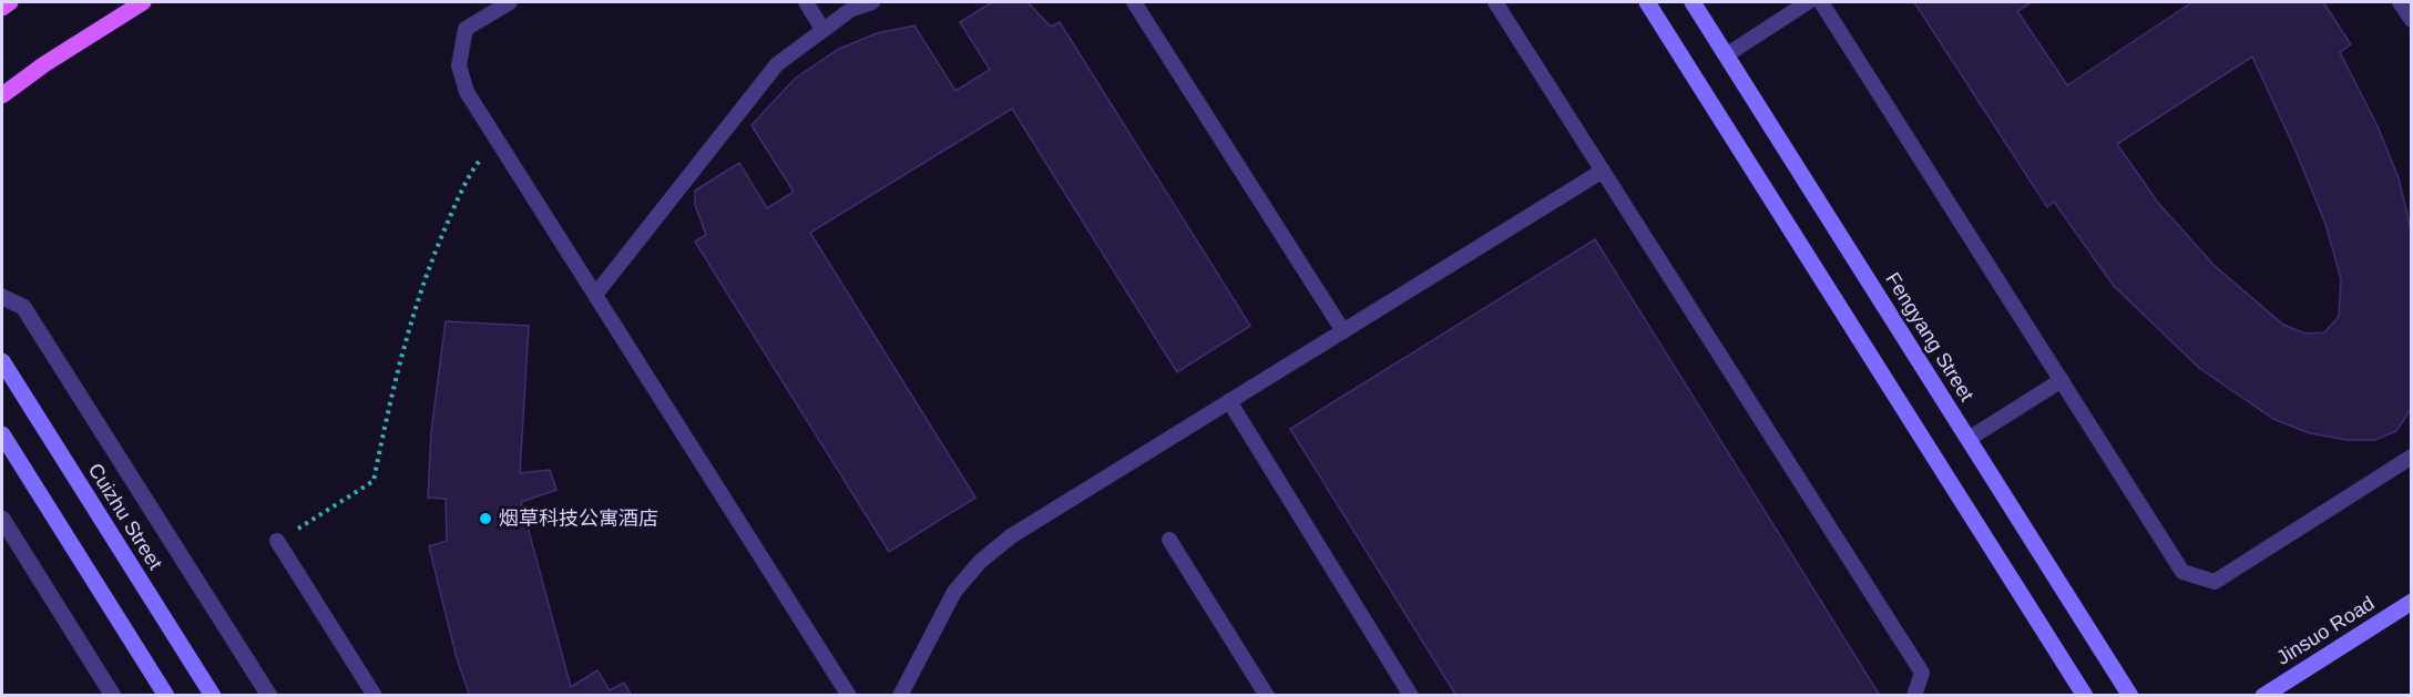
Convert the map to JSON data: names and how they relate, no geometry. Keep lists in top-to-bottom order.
{
  "streets": {
    "street": ["Fengyang Street", "Cuizhu Street", "Jinsuo Road"]
  },
  "places": ["烟草科技公寓酒店"]
}
